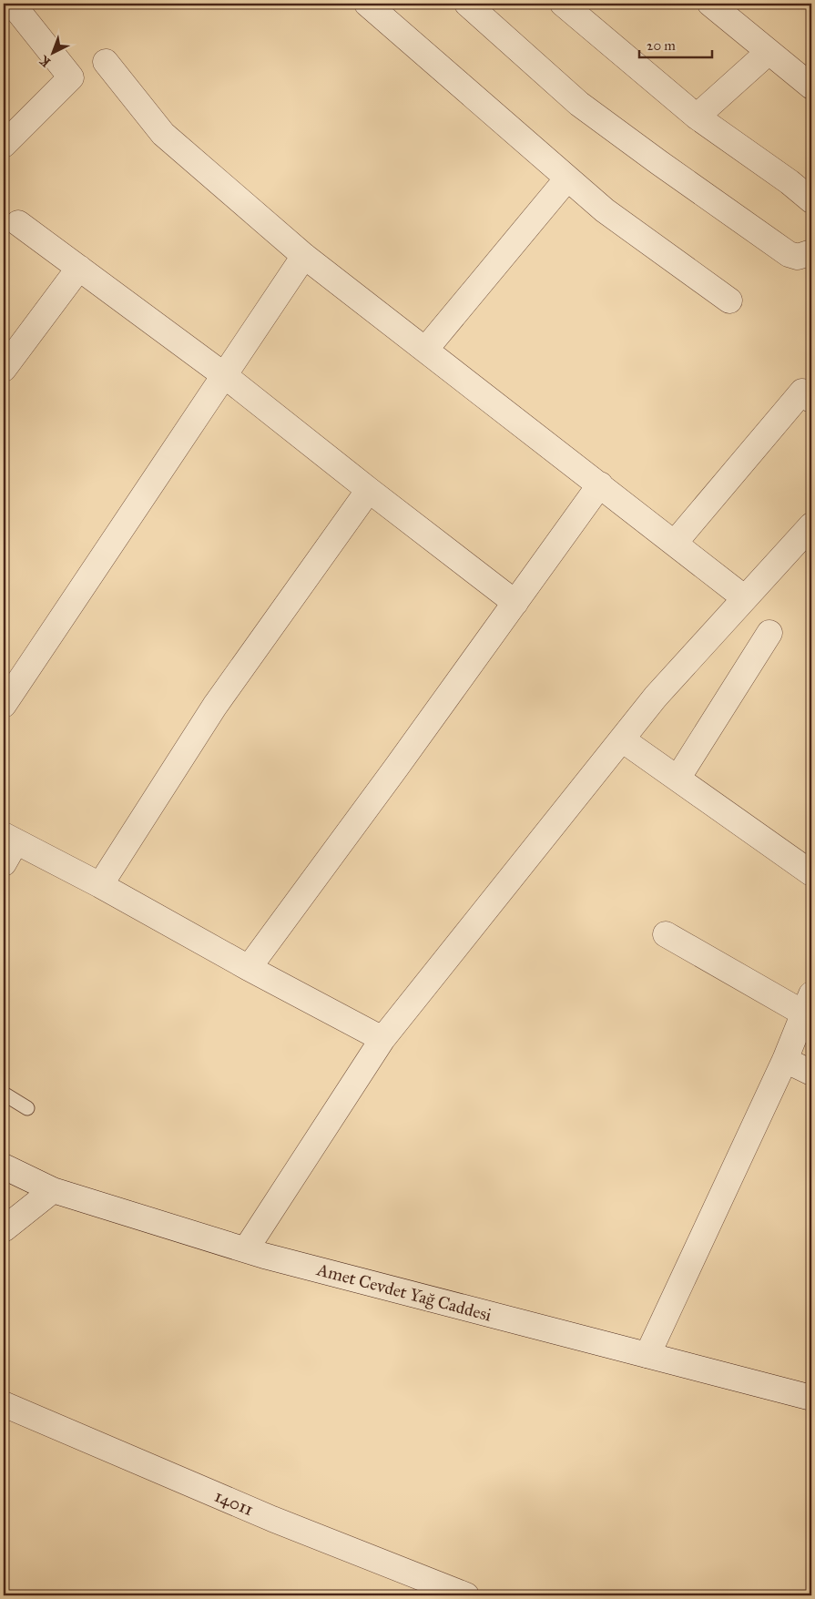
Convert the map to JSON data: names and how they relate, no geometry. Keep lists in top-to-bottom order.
{
  "streets": {
    "street": ["Amet Cevdet Yağ Caddesi", "14011"]
  },
  "scale_bar": "20 m",
  "north": "bottom left"
}
